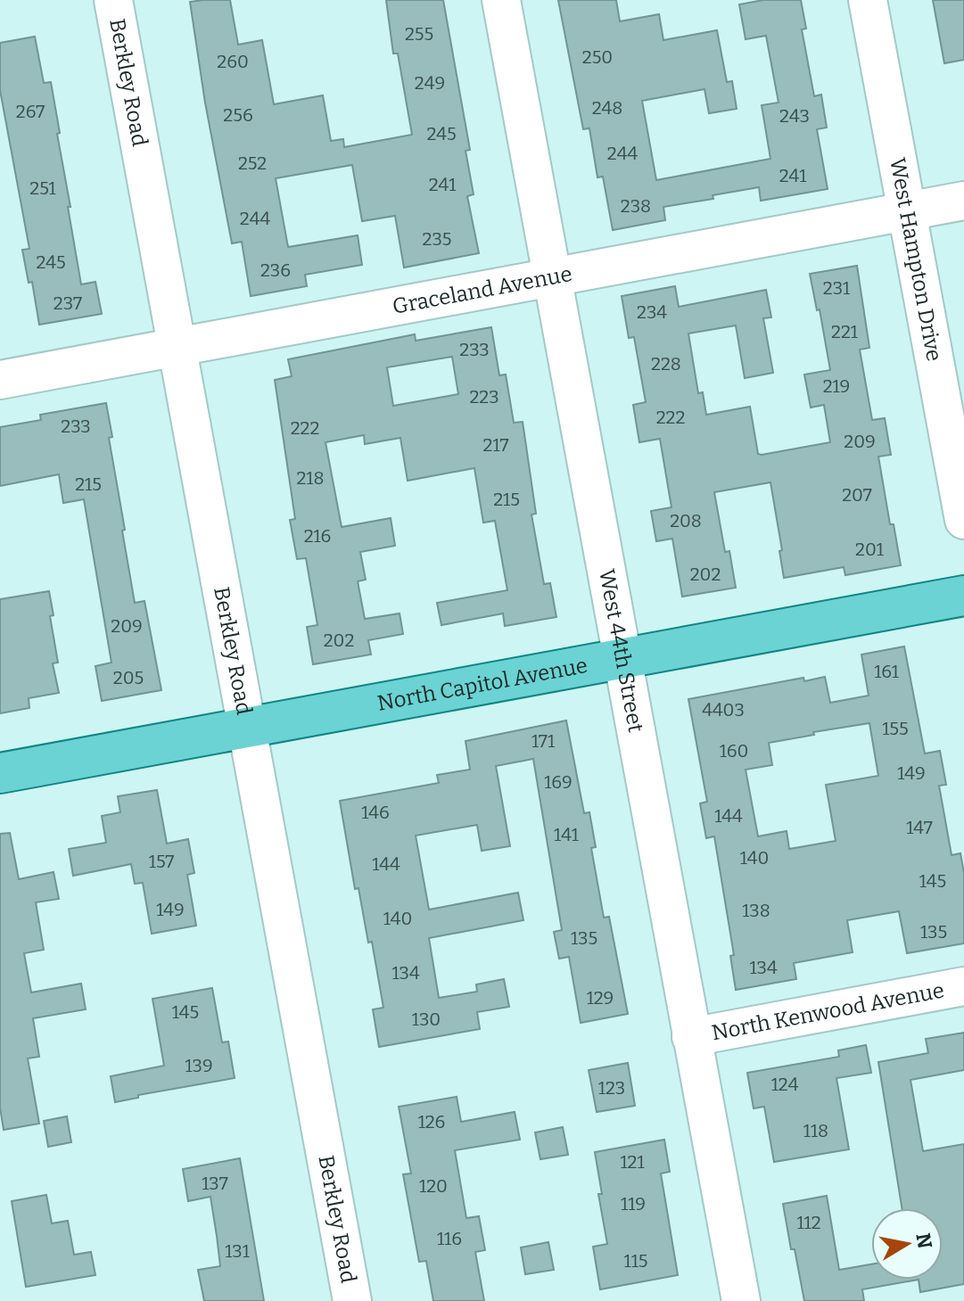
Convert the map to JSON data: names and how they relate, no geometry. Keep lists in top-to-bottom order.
{
  "streets": {
    "main road": ["North Capitol Avenue"],
    "street": [
      "Berkley Road",
      "West Hampton Drive",
      "Graceland Avenue",
      "West 44th Street",
      "North Kenwood Avenue"
    ]
  },
  "crossings": [
    ["Berkley Road", "Graceland Avenue"],
    ["Berkley Road", "North Capitol Avenue"],
    ["West Hampton Drive", "Graceland Avenue"],
    ["Graceland Avenue", "West 44th Street"],
    ["West 44th Street", "North Capitol Avenue"],
    ["West 44th Street", "North Kenwood Avenue"]
  ],
  "house_numbers": [
    "255",
    "250",
    "260",
    "249",
    "248",
    "267",
    "256",
    "243",
    "245",
    "244",
    "252",
    "241",
    "241",
    "251",
    "238",
    "244",
    "235",
    "245",
    "236",
    "231",
    "237",
    "234",
    "221",
    "233",
    "228",
    "219",
    "223",
    "222",
    "233",
    "222",
    "209",
    "217",
    "218",
    "215",
    "207",
    "215",
    "208",
    "216",
    "201",
    "202",
    "209",
    "202",
    "161",
    "205",
    "4403",
    "155",
    "171",
    "160",
    "149",
    "169",
    "146",
    "144",
    "147",
    "141",
    "140",
    "157",
    "144",
    "145",
    "149",
    "138",
    "140",
    "135",
    "135",
    "134",
    "134",
    "129",
    "145",
    "130",
    "139",
    "124",
    "123",
    "126",
    "118",
    "121",
    "137",
    "120",
    "119",
    "112",
    "116",
    "131",
    "115"
  ],
  "north": "right"
}
